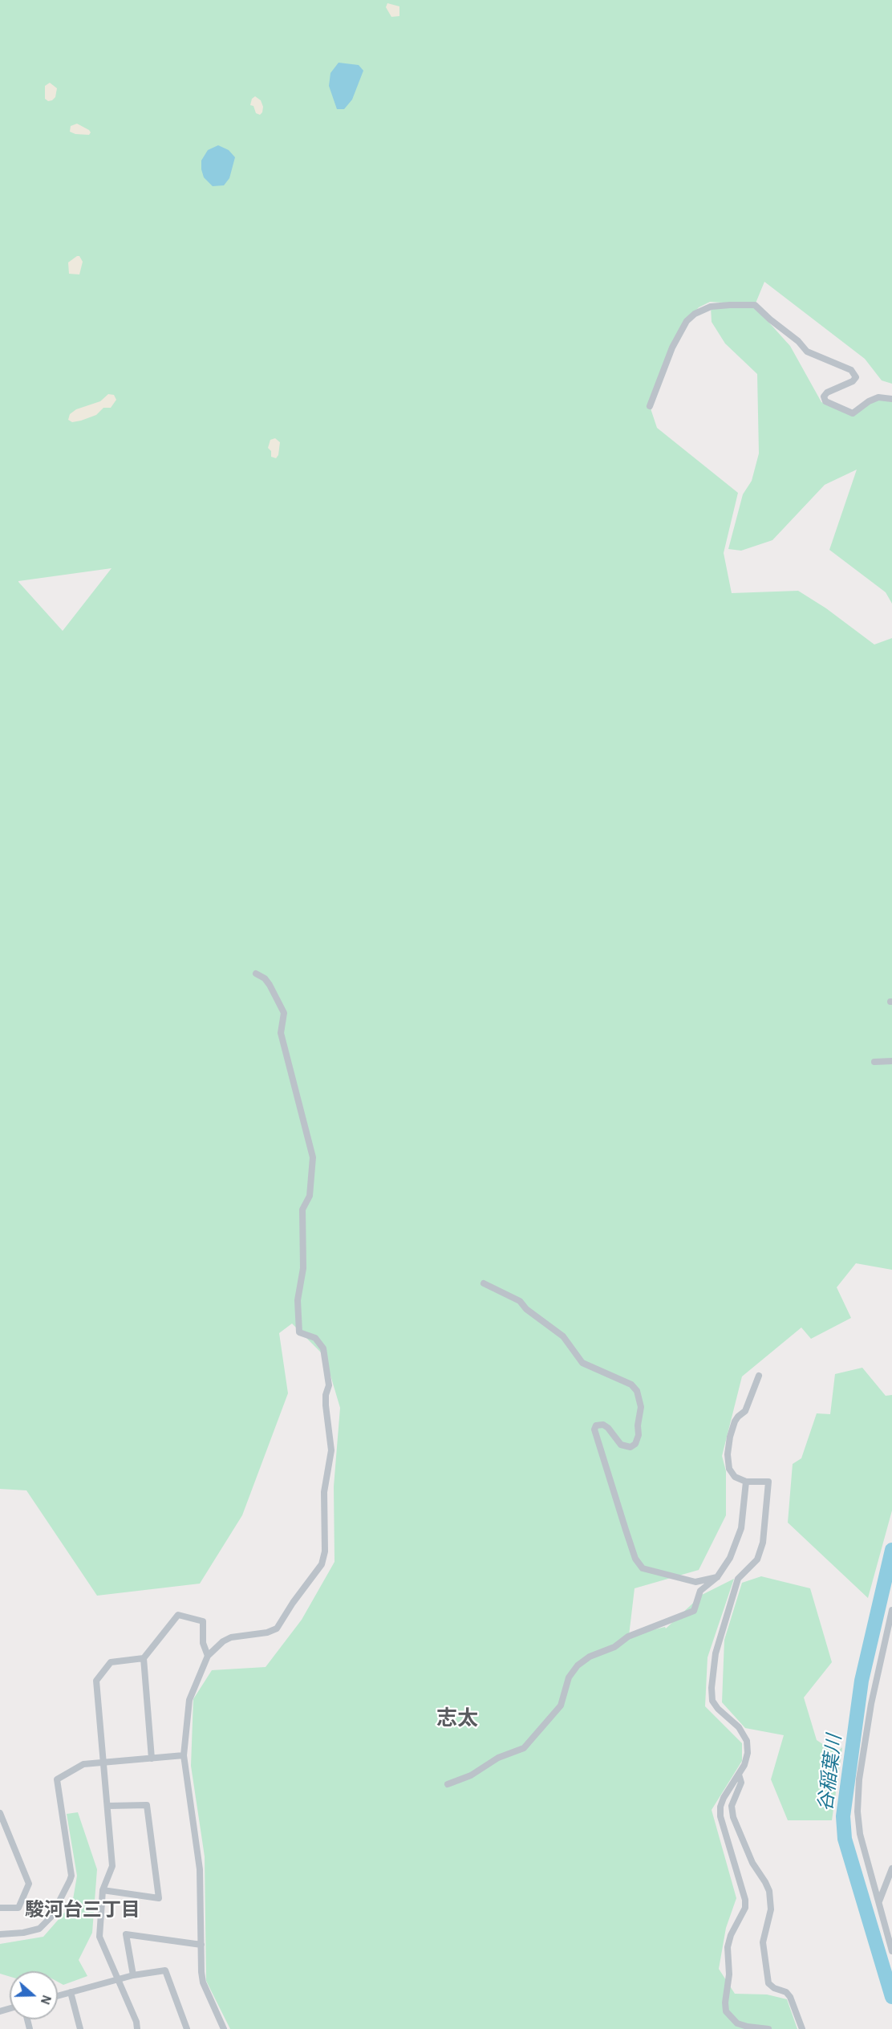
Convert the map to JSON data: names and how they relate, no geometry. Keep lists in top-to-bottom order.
{
  "districts": ["志太", "駿河台三丁目"],
  "water": ["谷稲葉川"],
  "north": "right"
}
